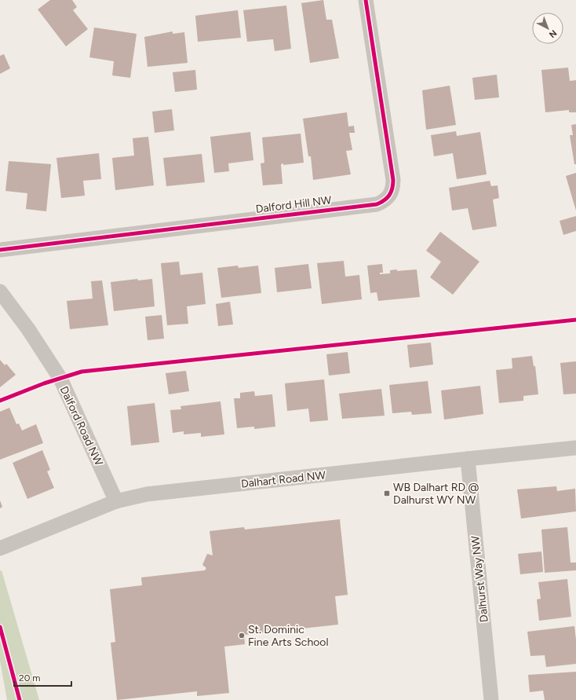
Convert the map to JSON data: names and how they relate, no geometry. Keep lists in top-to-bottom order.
{
  "streets": {
    "street": [
      "Dalford Hill NW",
      "Dalford Road NW",
      "Dalhart Road NW",
      "Dalhurst Way NW"
    ]
  },
  "crossings": [
    ["Dalford Road NW", "Dalhart Road NW"],
    ["Dalhart Road NW", "Dalhurst Way NW"]
  ],
  "places": {
    "transit": ["WB Dalhart RD @ Dalhurst WY NW"],
    "other": ["St. Dominic Fine Arts School"]
  },
  "scale_bar": "20 m",
  "north": "bottom right"
}
